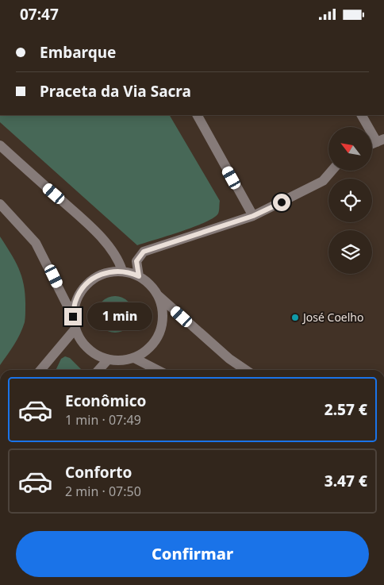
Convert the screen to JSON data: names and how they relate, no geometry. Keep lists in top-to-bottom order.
{
  "places": ["José Coelho"],
  "north": "top left",
  "page": {
    "status": "07:47",
    "banner": ["Embarque", "Praceta da Via Sacra"],
    "bubble": "1 min",
    "list": [
      {
        "name": "Econômico",
        "note": "1 min · 07:49",
        "value": "2.57 €"
      },
      {
        "name": "Conforto",
        "note": "2 min · 07:50",
        "value": "3.47 €"
      }
    ],
    "buttons": "Confirmar"
  }
}
